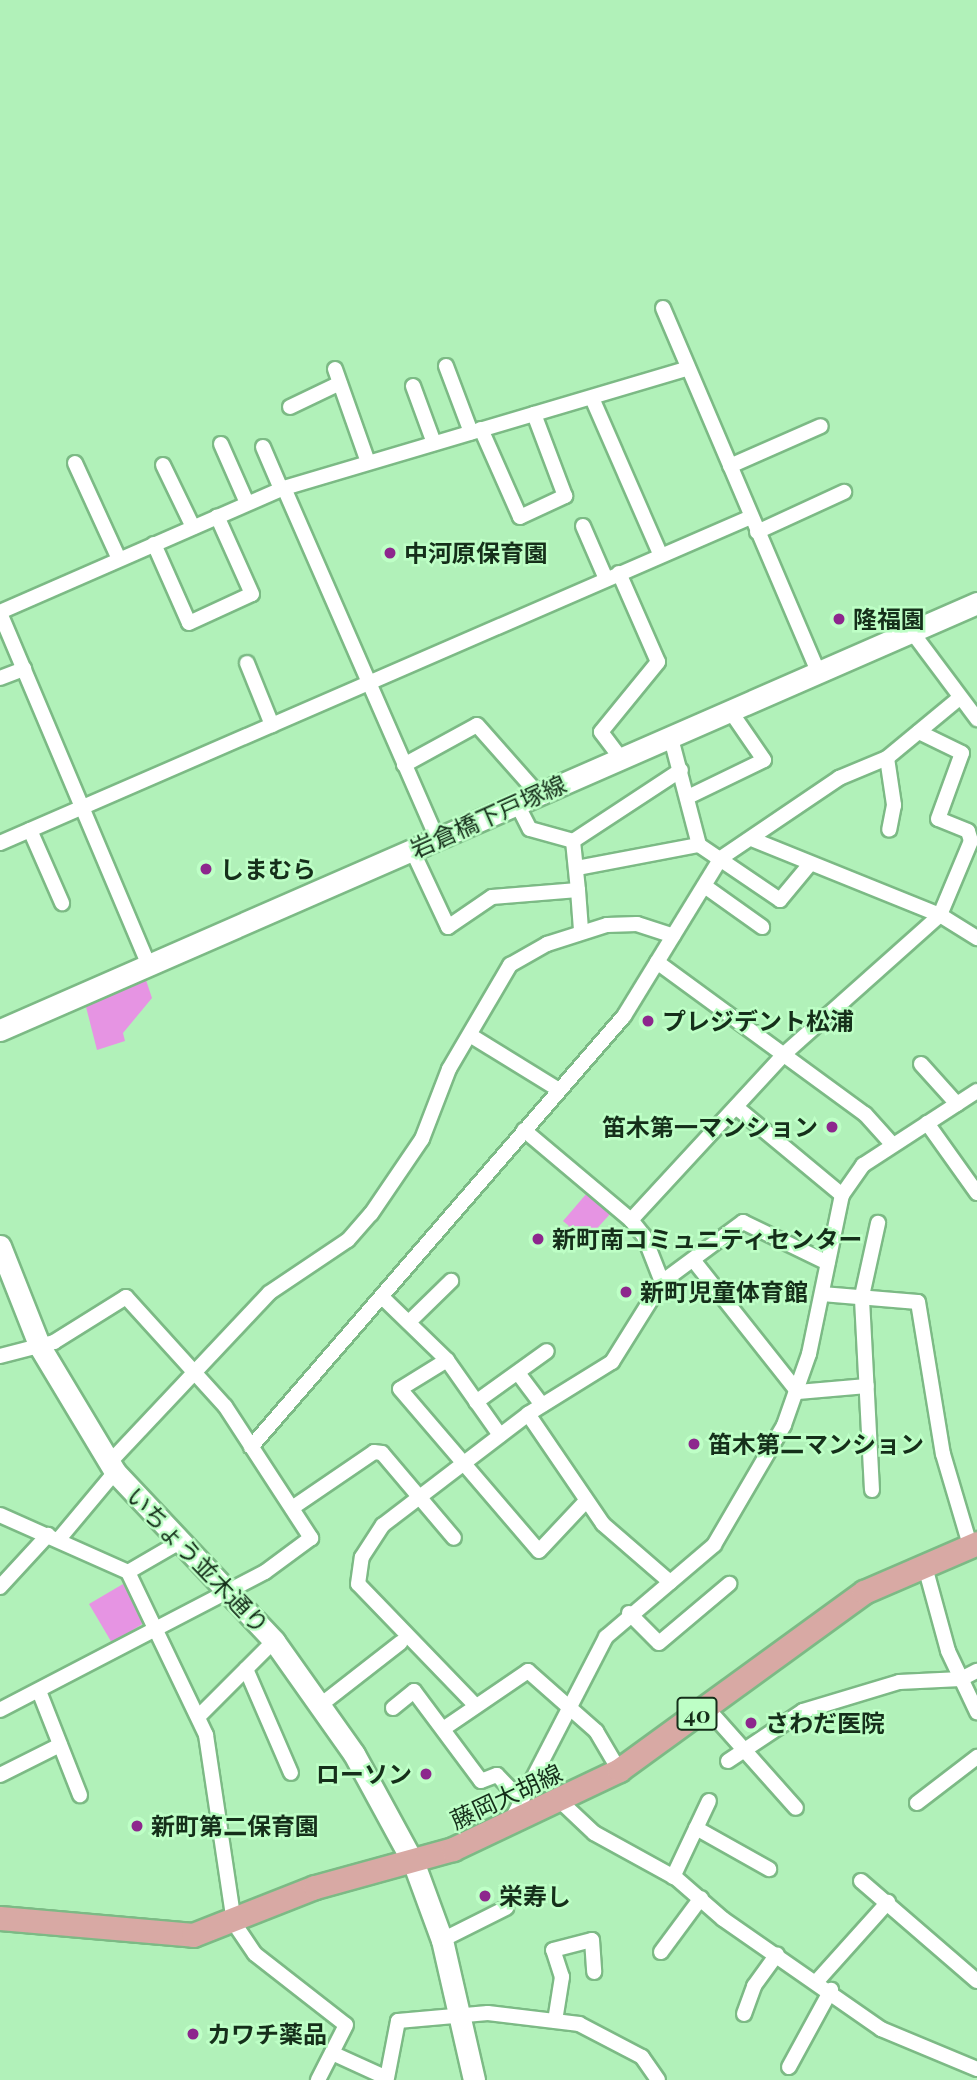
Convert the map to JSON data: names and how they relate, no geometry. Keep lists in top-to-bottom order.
{
  "streets": {
    "main road": ["40", "藤岡大胡線"],
    "street": ["岩倉橋下戸塚線", "いちょう並木通り"]
  },
  "crossings": [
    ["いちょう並木通り", "藤岡大胡線"]
  ],
  "places": [
    "中河原保育園",
    "隆福園",
    "しまむら",
    "プレジデント松浦",
    "笛木第一マンション",
    "新町南コミュニティセンター",
    "新町児童体育館",
    "笛木第二マンション",
    "さわだ医院",
    "ローソン",
    "新町第二保育園",
    "栄寿し",
    "カワチ薬品"
  ]
}
